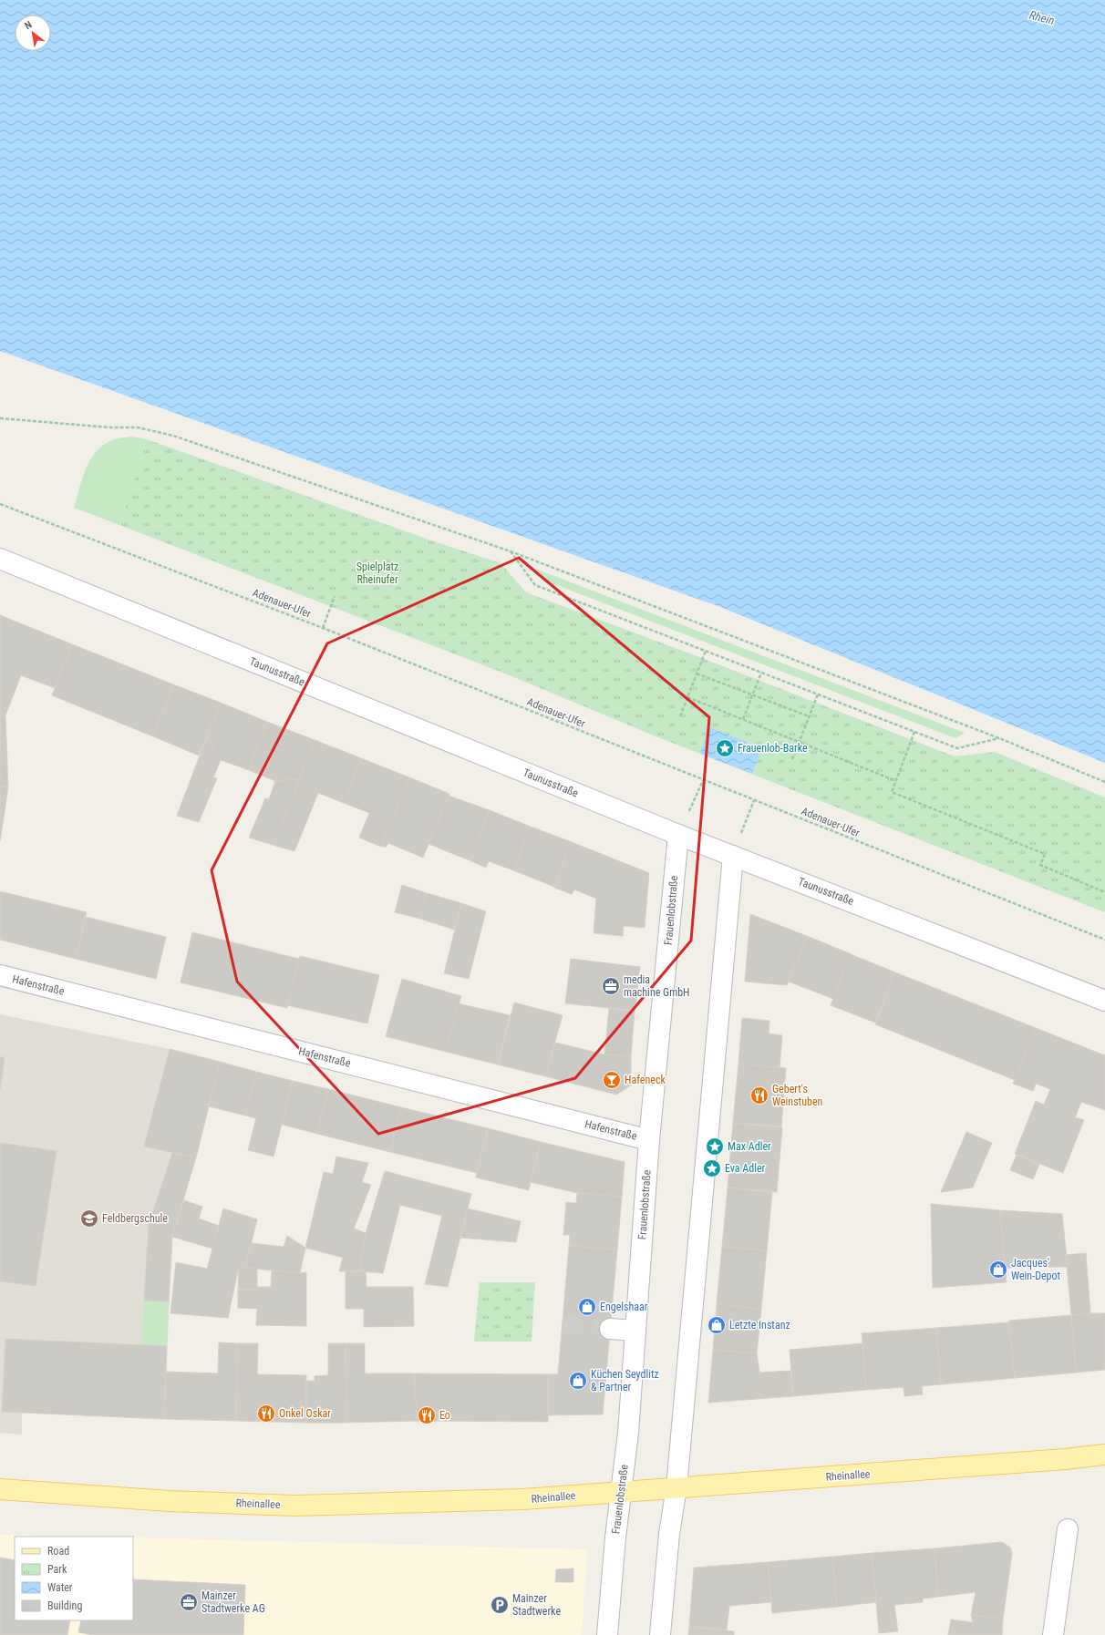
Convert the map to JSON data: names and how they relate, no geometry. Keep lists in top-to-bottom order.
{
  "streets": {
    "main road": ["Rheinallee"],
    "street": ["Taunusstraße", "Frauenlobstraße", "Hafenstraße"],
    "path": ["Adenauer-Ufer"]
  },
  "crossings": [
    ["Taunusstraße", "Frauenlobstraße"],
    ["Frauenlobstraße", "Hafenstraße"],
    ["Frauenlobstraße", "Rheinallee"]
  ],
  "water": ["Rhein"],
  "parks": ["Spielplatz Rheinufer"],
  "places": {
    "place": ["Frauenlob-Barke", "Max Adler", "Eva Adler"],
    "office": ["media machine GmbH", "Mainzer Stadtwerke AG"],
    "bar": ["Hafeneck"],
    "restaurant": ["Gebert's Weinstuben", "Onkel Oskar", "Eo"],
    "school or university": ["Feldbergschule"],
    "shop": [
      "Jacques' Wein-Depot",
      "Engelshaar",
      "Letzte Instanz",
      "Küchen Seydlitz & Partner"
    ],
    "parking": ["Mainzer Stadtwerke"]
  },
  "legend": [
    "Road",
    "Park",
    "Water",
    "Building"
  ],
  "north": "top left"
}
